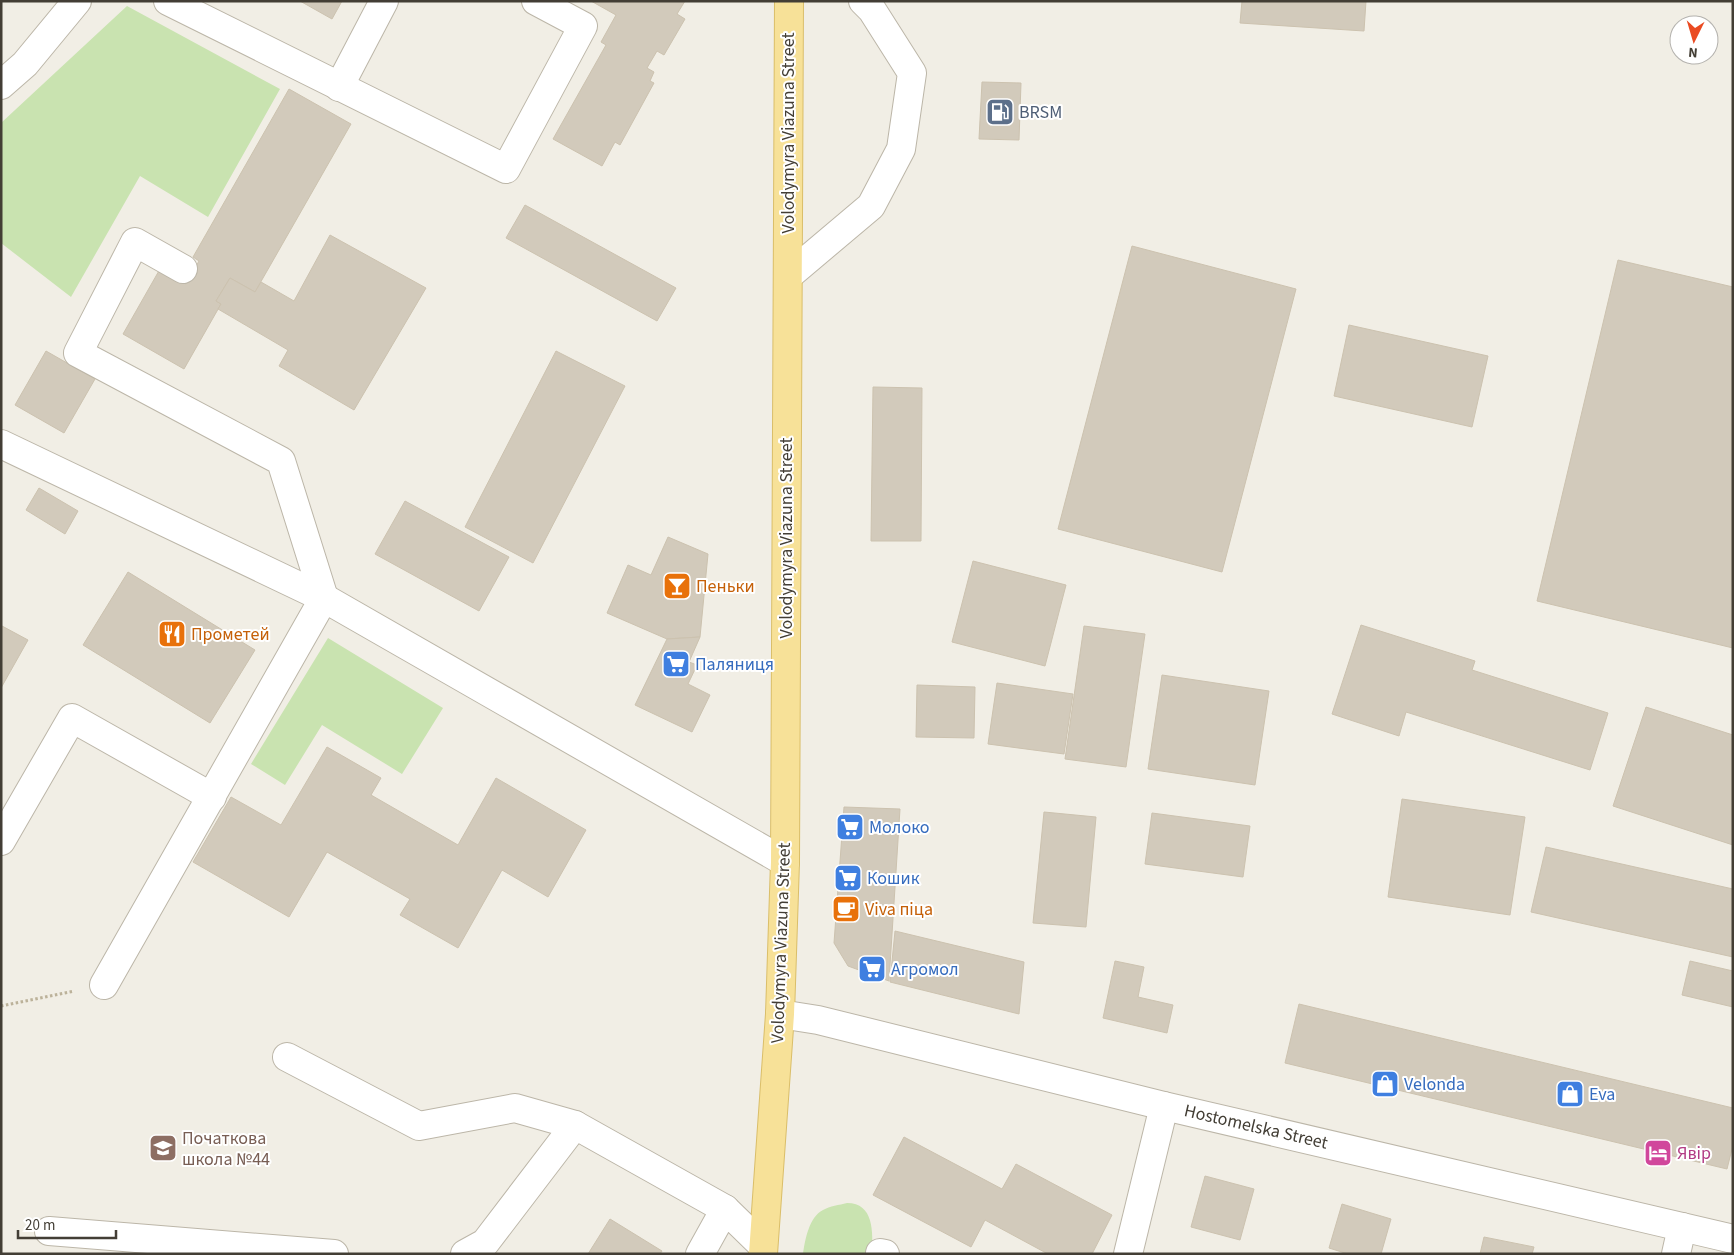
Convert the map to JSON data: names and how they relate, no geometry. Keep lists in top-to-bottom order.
{
  "streets": {
    "main road": ["Volodymyra Viazuna Street"],
    "street": ["Hostomelska Street"]
  },
  "crossings": [
    ["Volodymyra Viazuna Street", "Hostomelska Street"]
  ],
  "places": {
    "fuel station": ["BRSM"],
    "bar": ["Пеньки"],
    "restaurant": ["Прометей"],
    "supermarket": [
      "Паляниця",
      "Молоко",
      "Кошик",
      "Агромол"
    ],
    "cafe": ["Viva піца"],
    "shop": ["Velonda", "Eva"],
    "school or university": ["Початкова школа №44"],
    "hotel": ["Явір"]
  },
  "scale_bar": "20 m",
  "north": "bottom"
}
